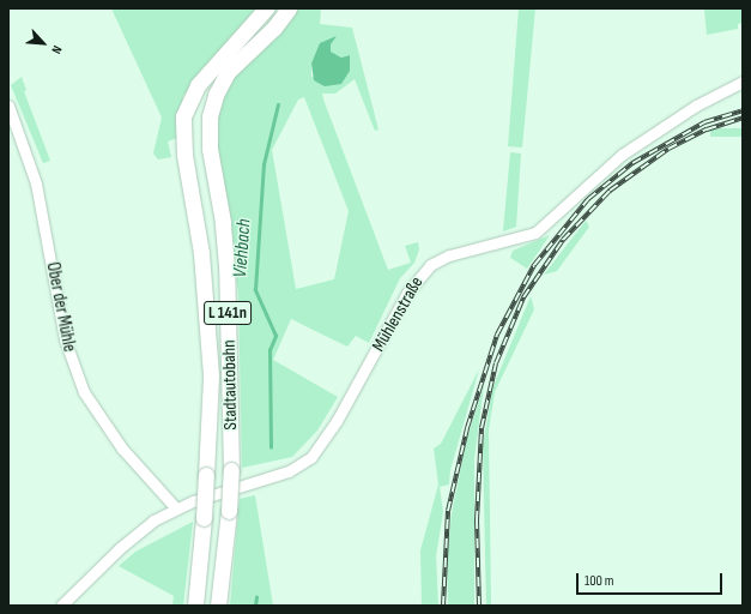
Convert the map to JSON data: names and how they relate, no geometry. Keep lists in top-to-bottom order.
{
  "streets": {
    "highway": ["L 141n", "Stadtautobahn"],
    "street": ["Ober der Mühle", "Mühlenstraße"]
  },
  "crossings": [
    ["Ober der Mühle", "Mühlenstraße"]
  ],
  "water": ["Viehbach"],
  "scale_bar": "100 m",
  "north": "bottom right"
}
